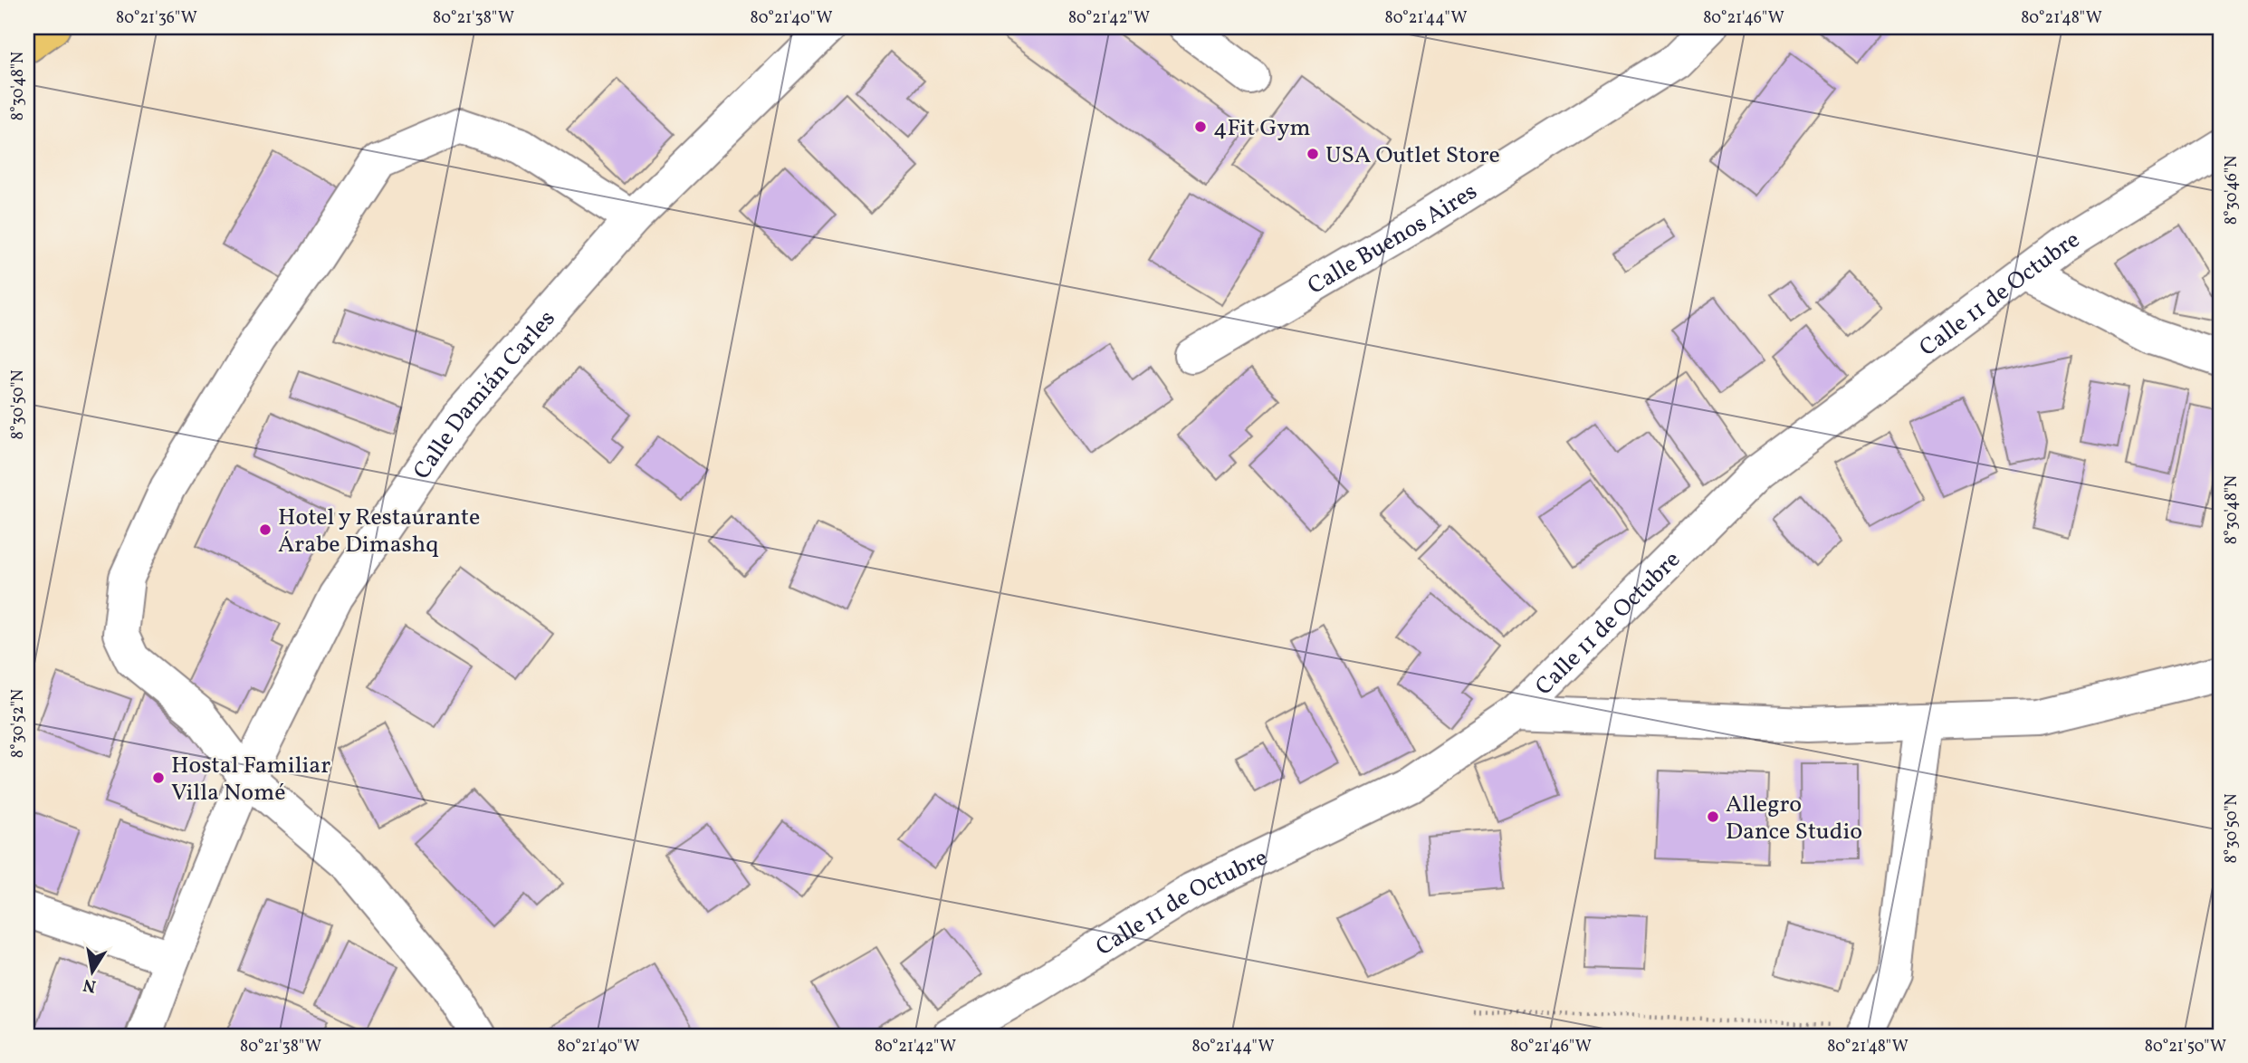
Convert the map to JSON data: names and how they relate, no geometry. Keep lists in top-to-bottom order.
{
  "streets": {
    "street": ["Calle Buenos Aires", "Calle 11 de Octubre", "Calle Damián Carles"]
  },
  "places": [
    "4Fit Gym",
    "USA Outlet Store",
    "Hotel y Restaurante Árabe Dimashq",
    "Hostal Familiar Villa Nomé",
    "Allegro Dance Studio"
  ],
  "north": "bottom",
  "coordinates": [
    "80°21'36\"W",
    "80°21'38\"W",
    "80°21'40\"W",
    "80°21'42\"W",
    "80°21'44\"W",
    "80°21'46\"W",
    "80°21'48\"W",
    "8°30'48\"N",
    "8°30'46\"N",
    "8°30'50\"N",
    "8°30'52\"N",
    "80°21'50\"W"
  ]
}
